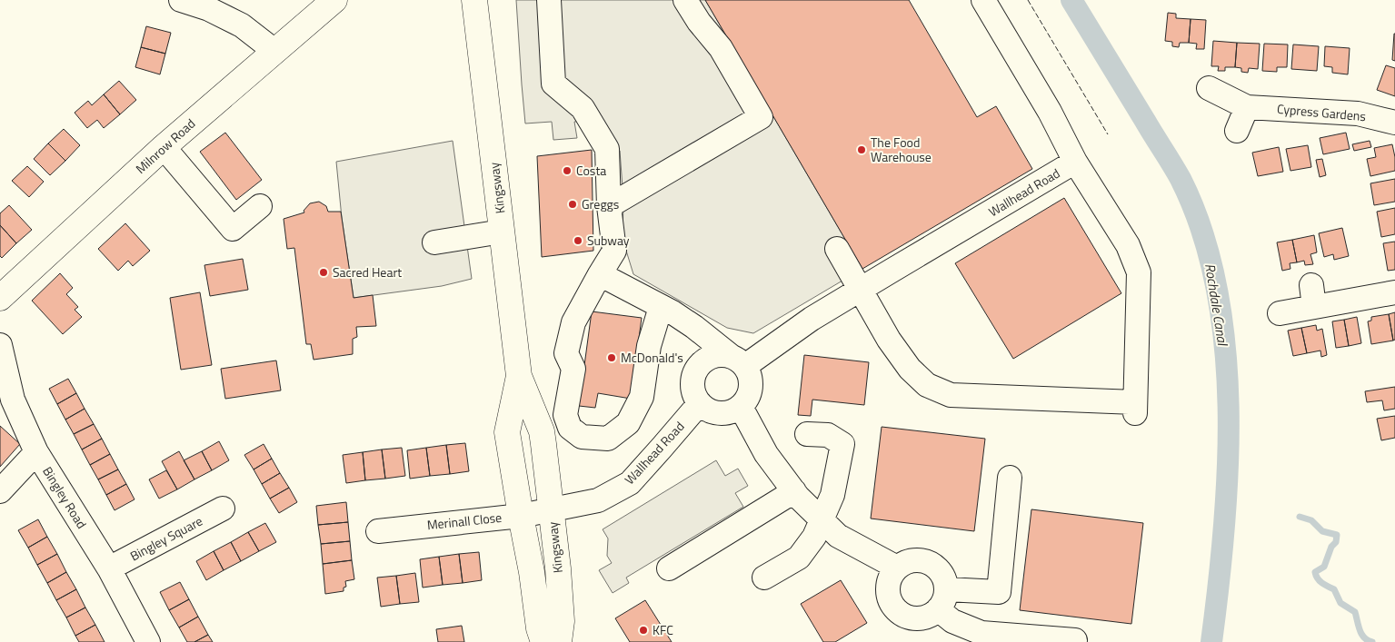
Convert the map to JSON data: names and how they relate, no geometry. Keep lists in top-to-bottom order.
{
  "streets": {
    "main road": ["Milnrow Road", "Kingsway"],
    "street": [
      "Cypress Gardens",
      "Wallhead Road",
      "Bingley Road",
      "Merinall Close",
      "Bingley Square"
    ]
  },
  "crossings": [
    ["Kingsway", "Wallhead Road"],
    ["Kingsway", "Merinall Close"],
    ["Wallhead Road", "Merinall Close"],
    ["Bingley Road", "Bingley Square"]
  ],
  "water": ["Rochdale Canal"],
  "places": [
    "The Food Warehouse",
    "Costa",
    "Greggs",
    "Subway",
    "Sacred Heart",
    "McDonald's",
    "KFC"
  ]
}
